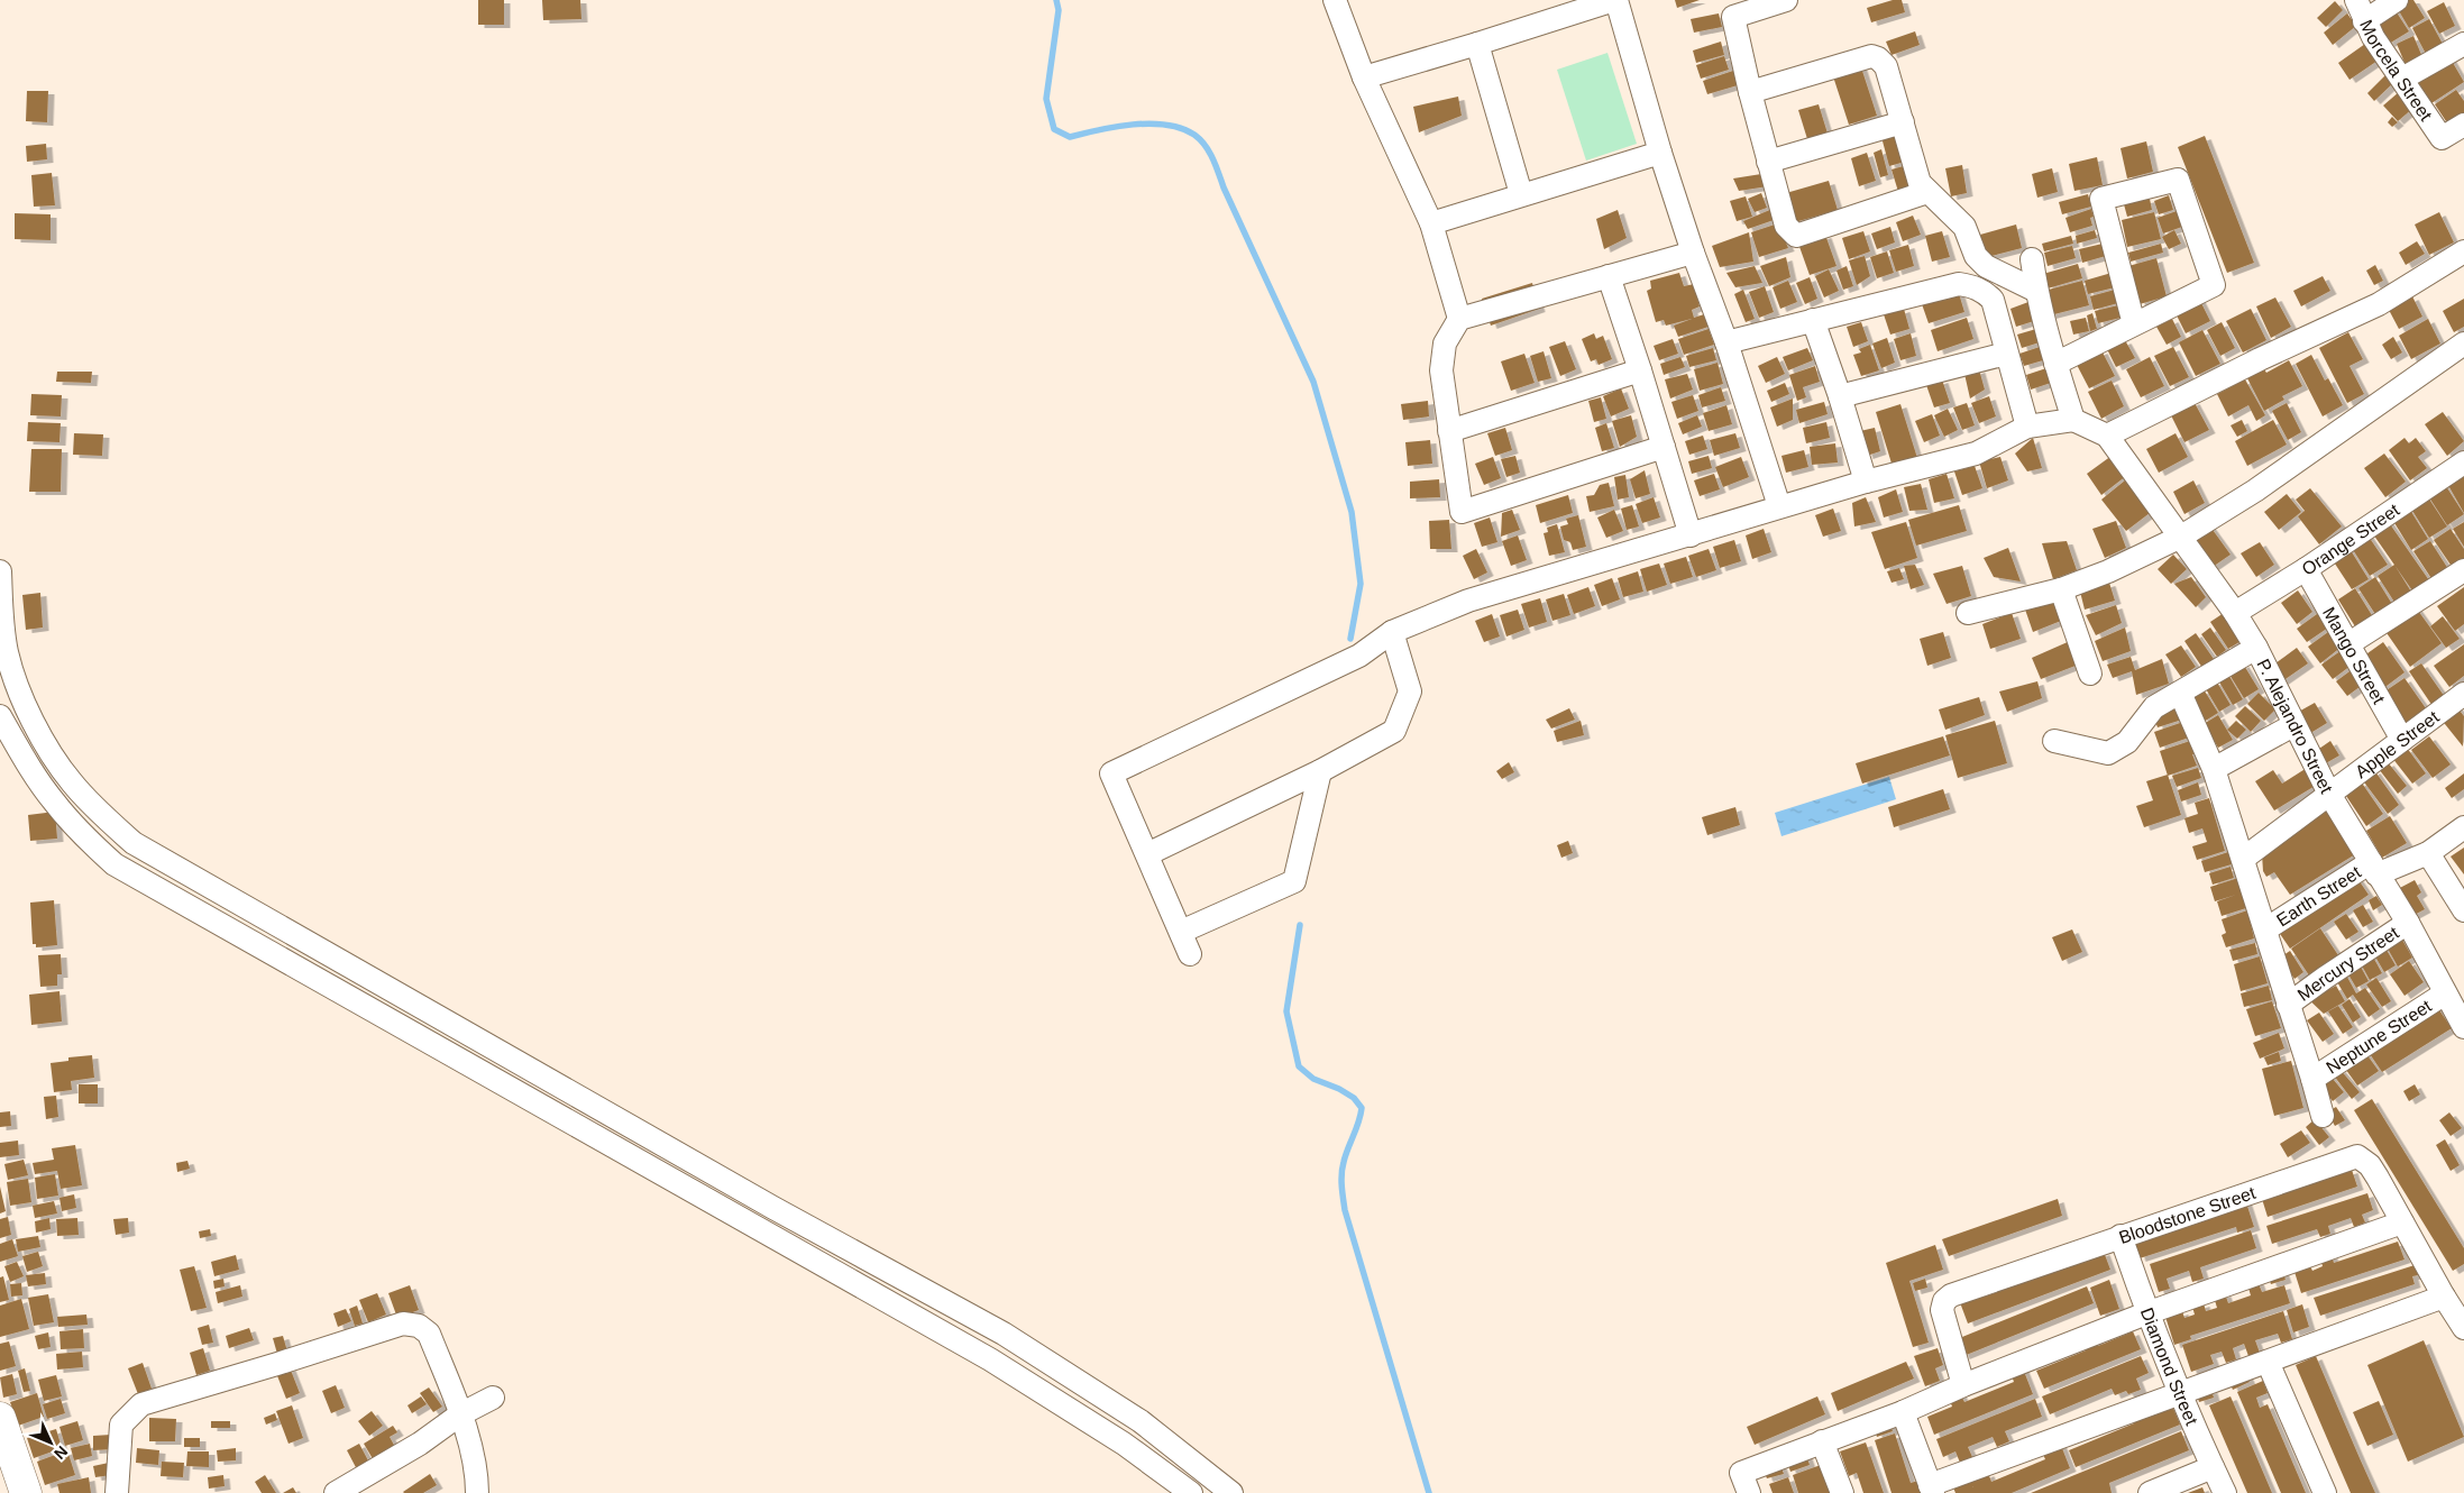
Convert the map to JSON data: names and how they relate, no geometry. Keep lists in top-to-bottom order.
{
  "streets": {
    "street": [
      "Morcela Street",
      "Orange Street",
      "Mango Street",
      "P. Alejandro Street",
      "Apple Street",
      "Earth Street",
      "Mercury Street",
      "Neptune Street",
      "Bloodstone Street",
      "Diamond Street"
    ]
  },
  "crossings": [
    ["Orange Street", "Mango Street"],
    ["Orange Street", "P. Alejandro Street"],
    ["Mango Street", "Apple Street"],
    ["P. Alejandro Street", "Apple Street"],
    ["P. Alejandro Street", "Earth Street"],
    ["P. Alejandro Street", "Mercury Street"],
    ["P. Alejandro Street", "Neptune Street"],
    ["Bloodstone Street", "Diamond Street"]
  ],
  "north": "bottom right"
}
